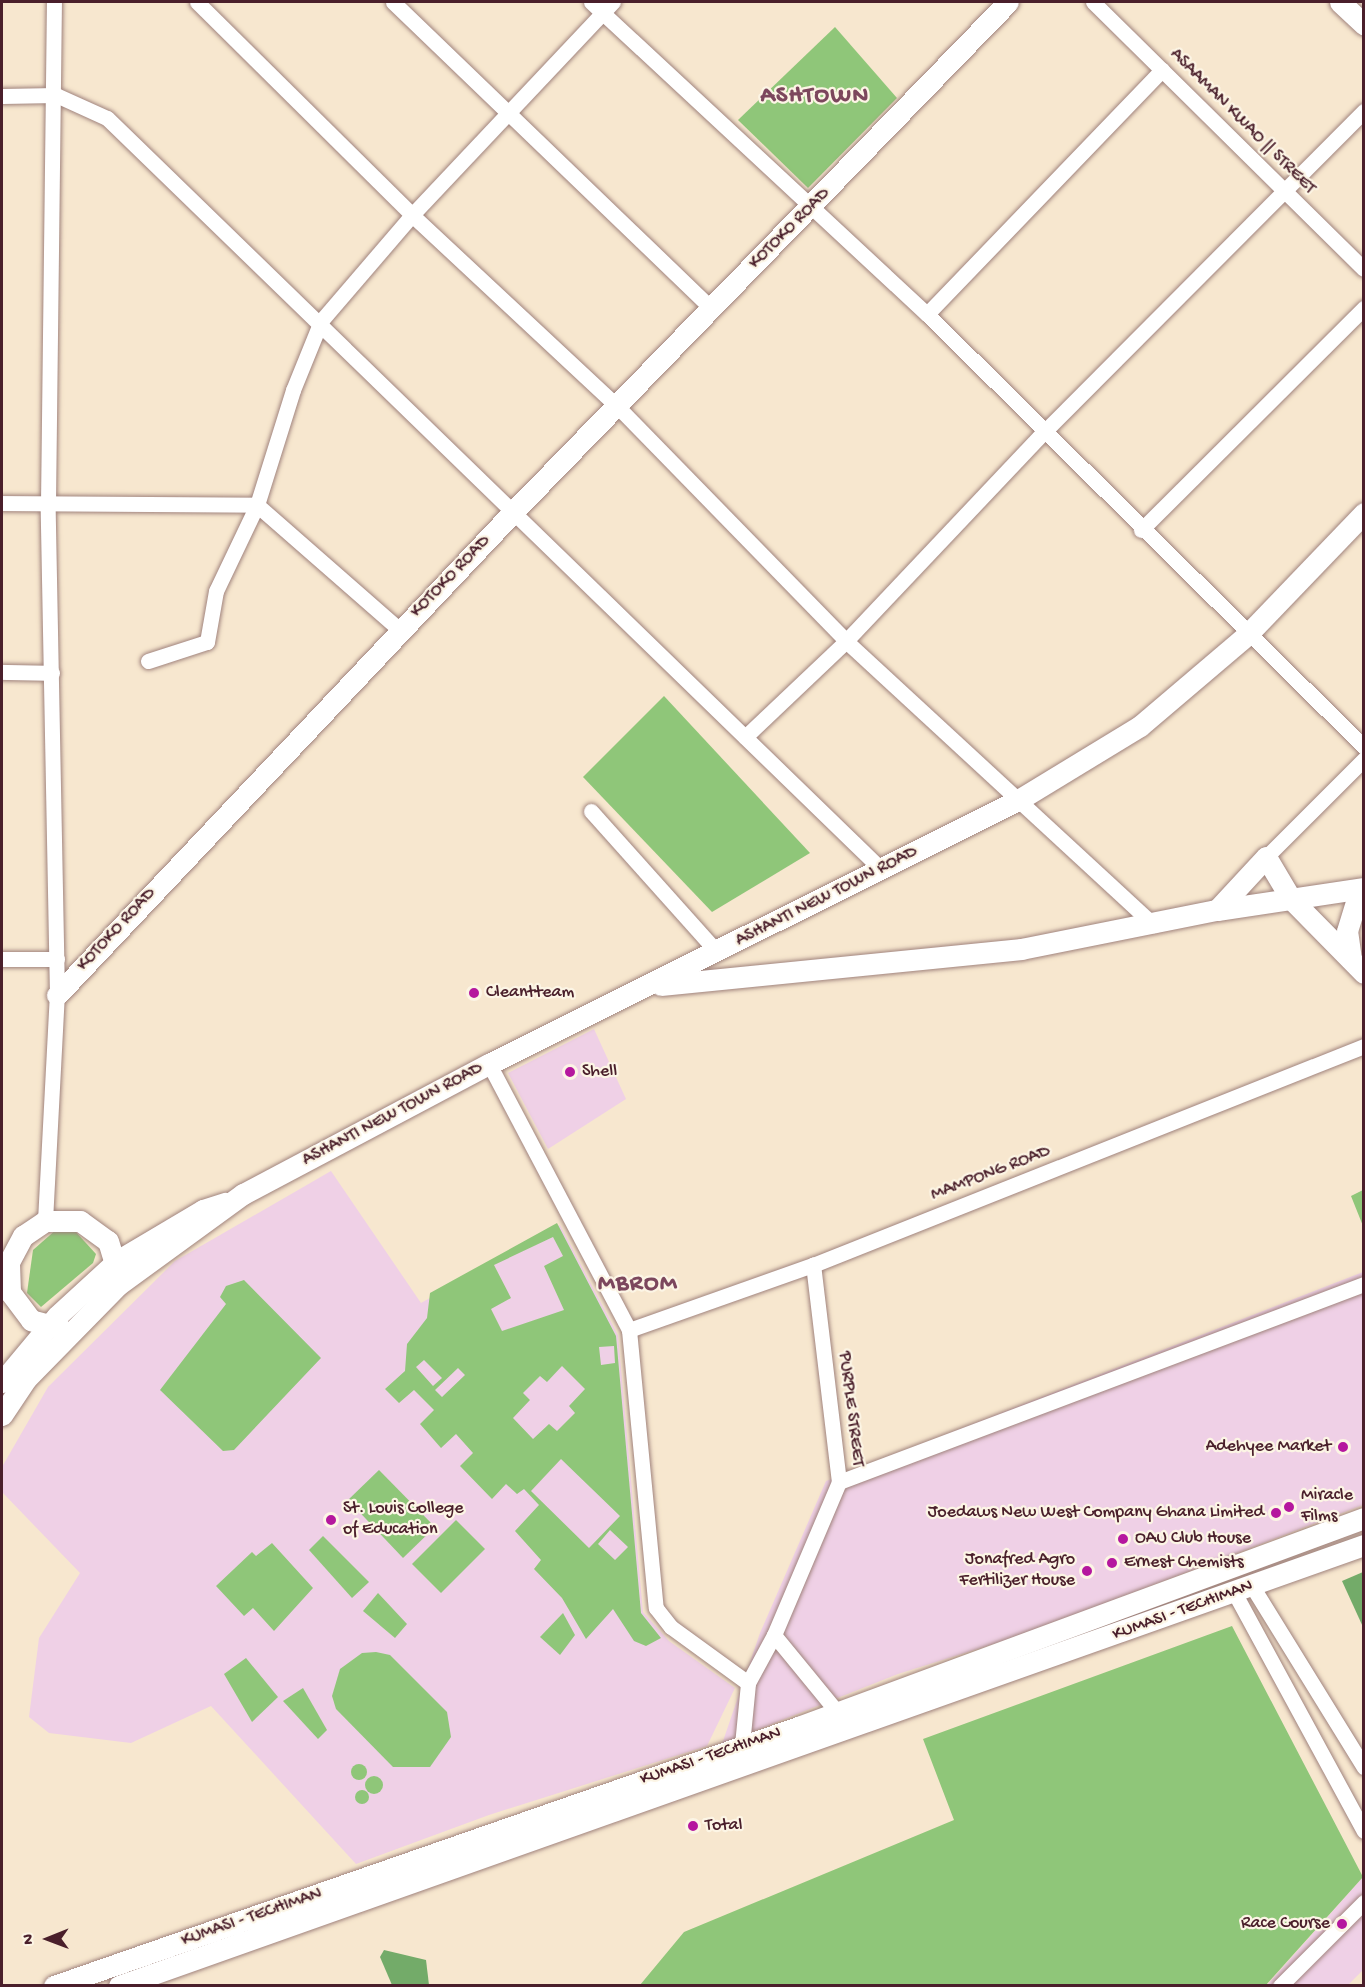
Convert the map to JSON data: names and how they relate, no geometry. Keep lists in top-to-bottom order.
{
  "streets": {
    "street": [
      "ASAAMAN KWAO || STREET",
      "KOTOKO ROAD",
      "ASHANTI NEW TOWN ROAD",
      "MAMPONG ROAD",
      "PURPLE STREET",
      "KUMASI - TECHIMAN"
    ]
  },
  "crossings": [
    ["MAMPONG ROAD", "PURPLE STREET"]
  ],
  "districts": ["ASHTOWN", "MBROM"],
  "places": [
    "Cleantteam",
    "Shell",
    "Adehyee Market",
    "Miracle Films",
    "Joedaws New West Company Ghana Limited",
    "St. Louis College of Education",
    "OAU Club House",
    "Ernest Chemists",
    "Jonafred Agro Fertilizer House",
    "Total",
    "Race Course"
  ],
  "north": "left"
}
